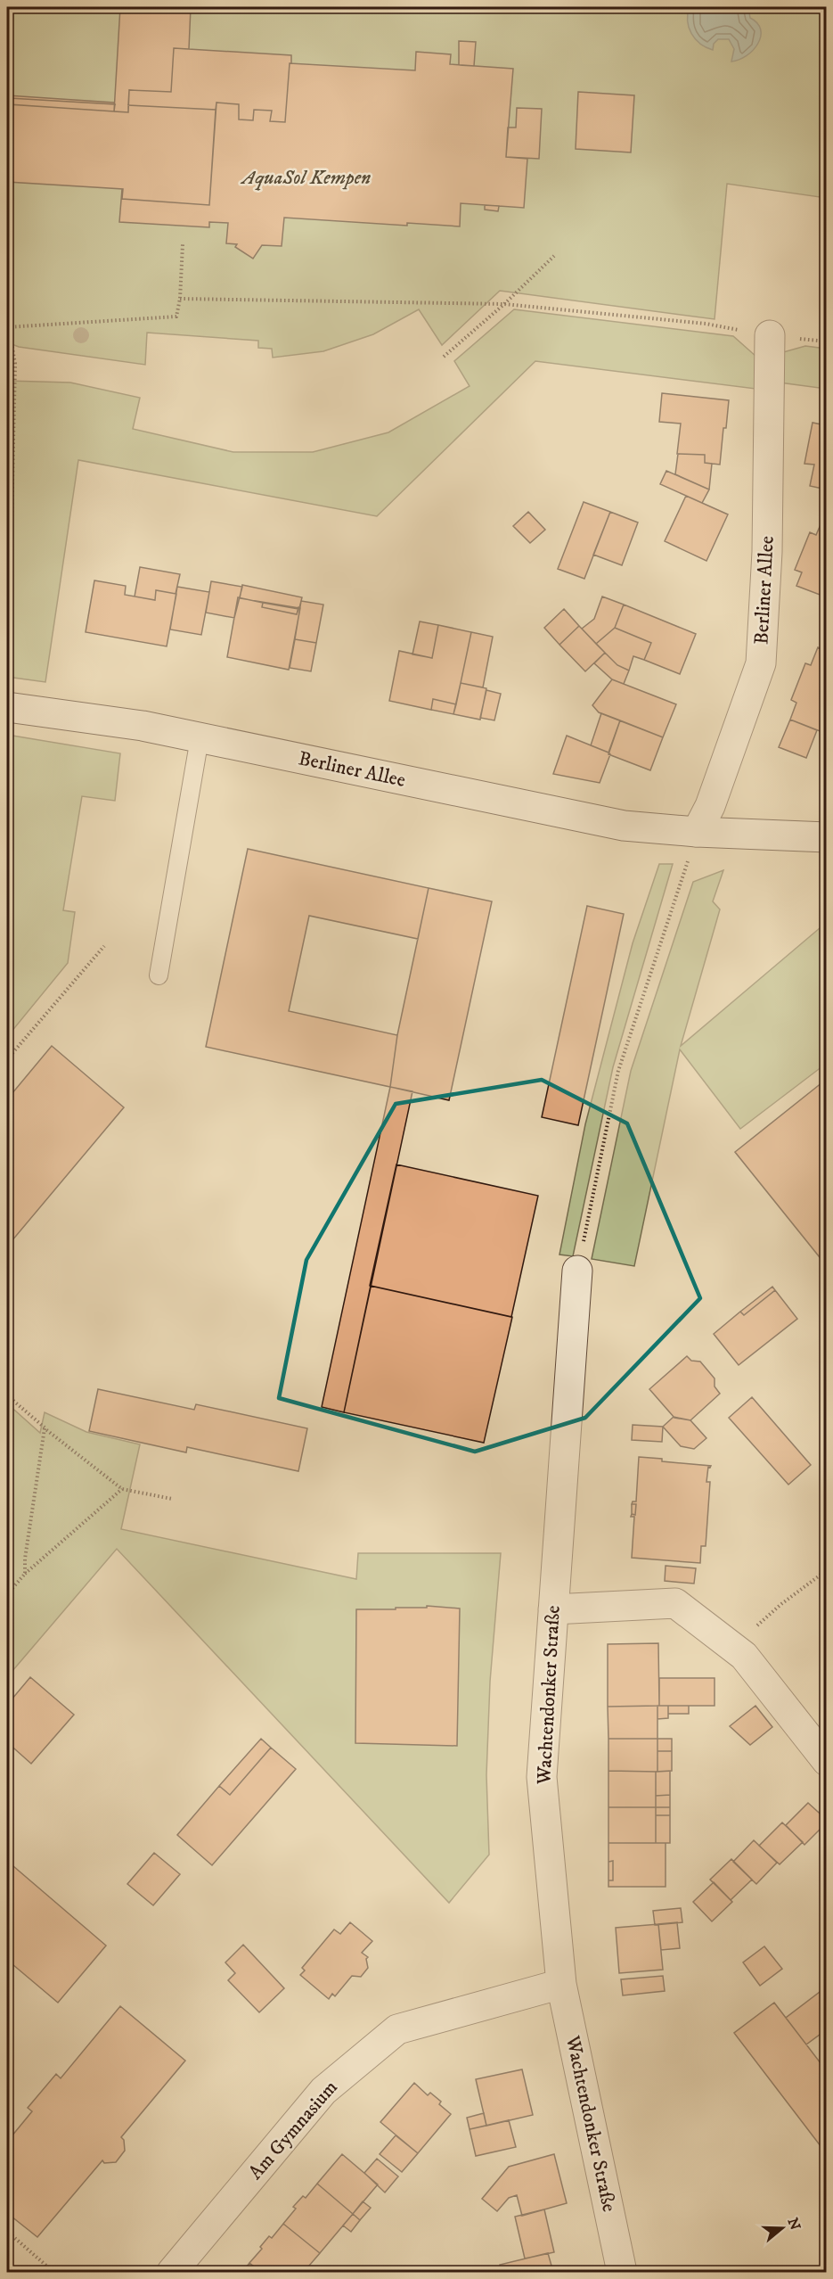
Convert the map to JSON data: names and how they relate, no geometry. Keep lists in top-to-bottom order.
{
  "streets": {
    "street": ["Berliner Allee", "Wachtendonker Straße", "Am Gymnasium"]
  },
  "crossings": [
    ["Wachtendonker Straße", "Am Gymnasium"]
  ],
  "parks": ["AquaSol Kempen"],
  "north": "right"
}
